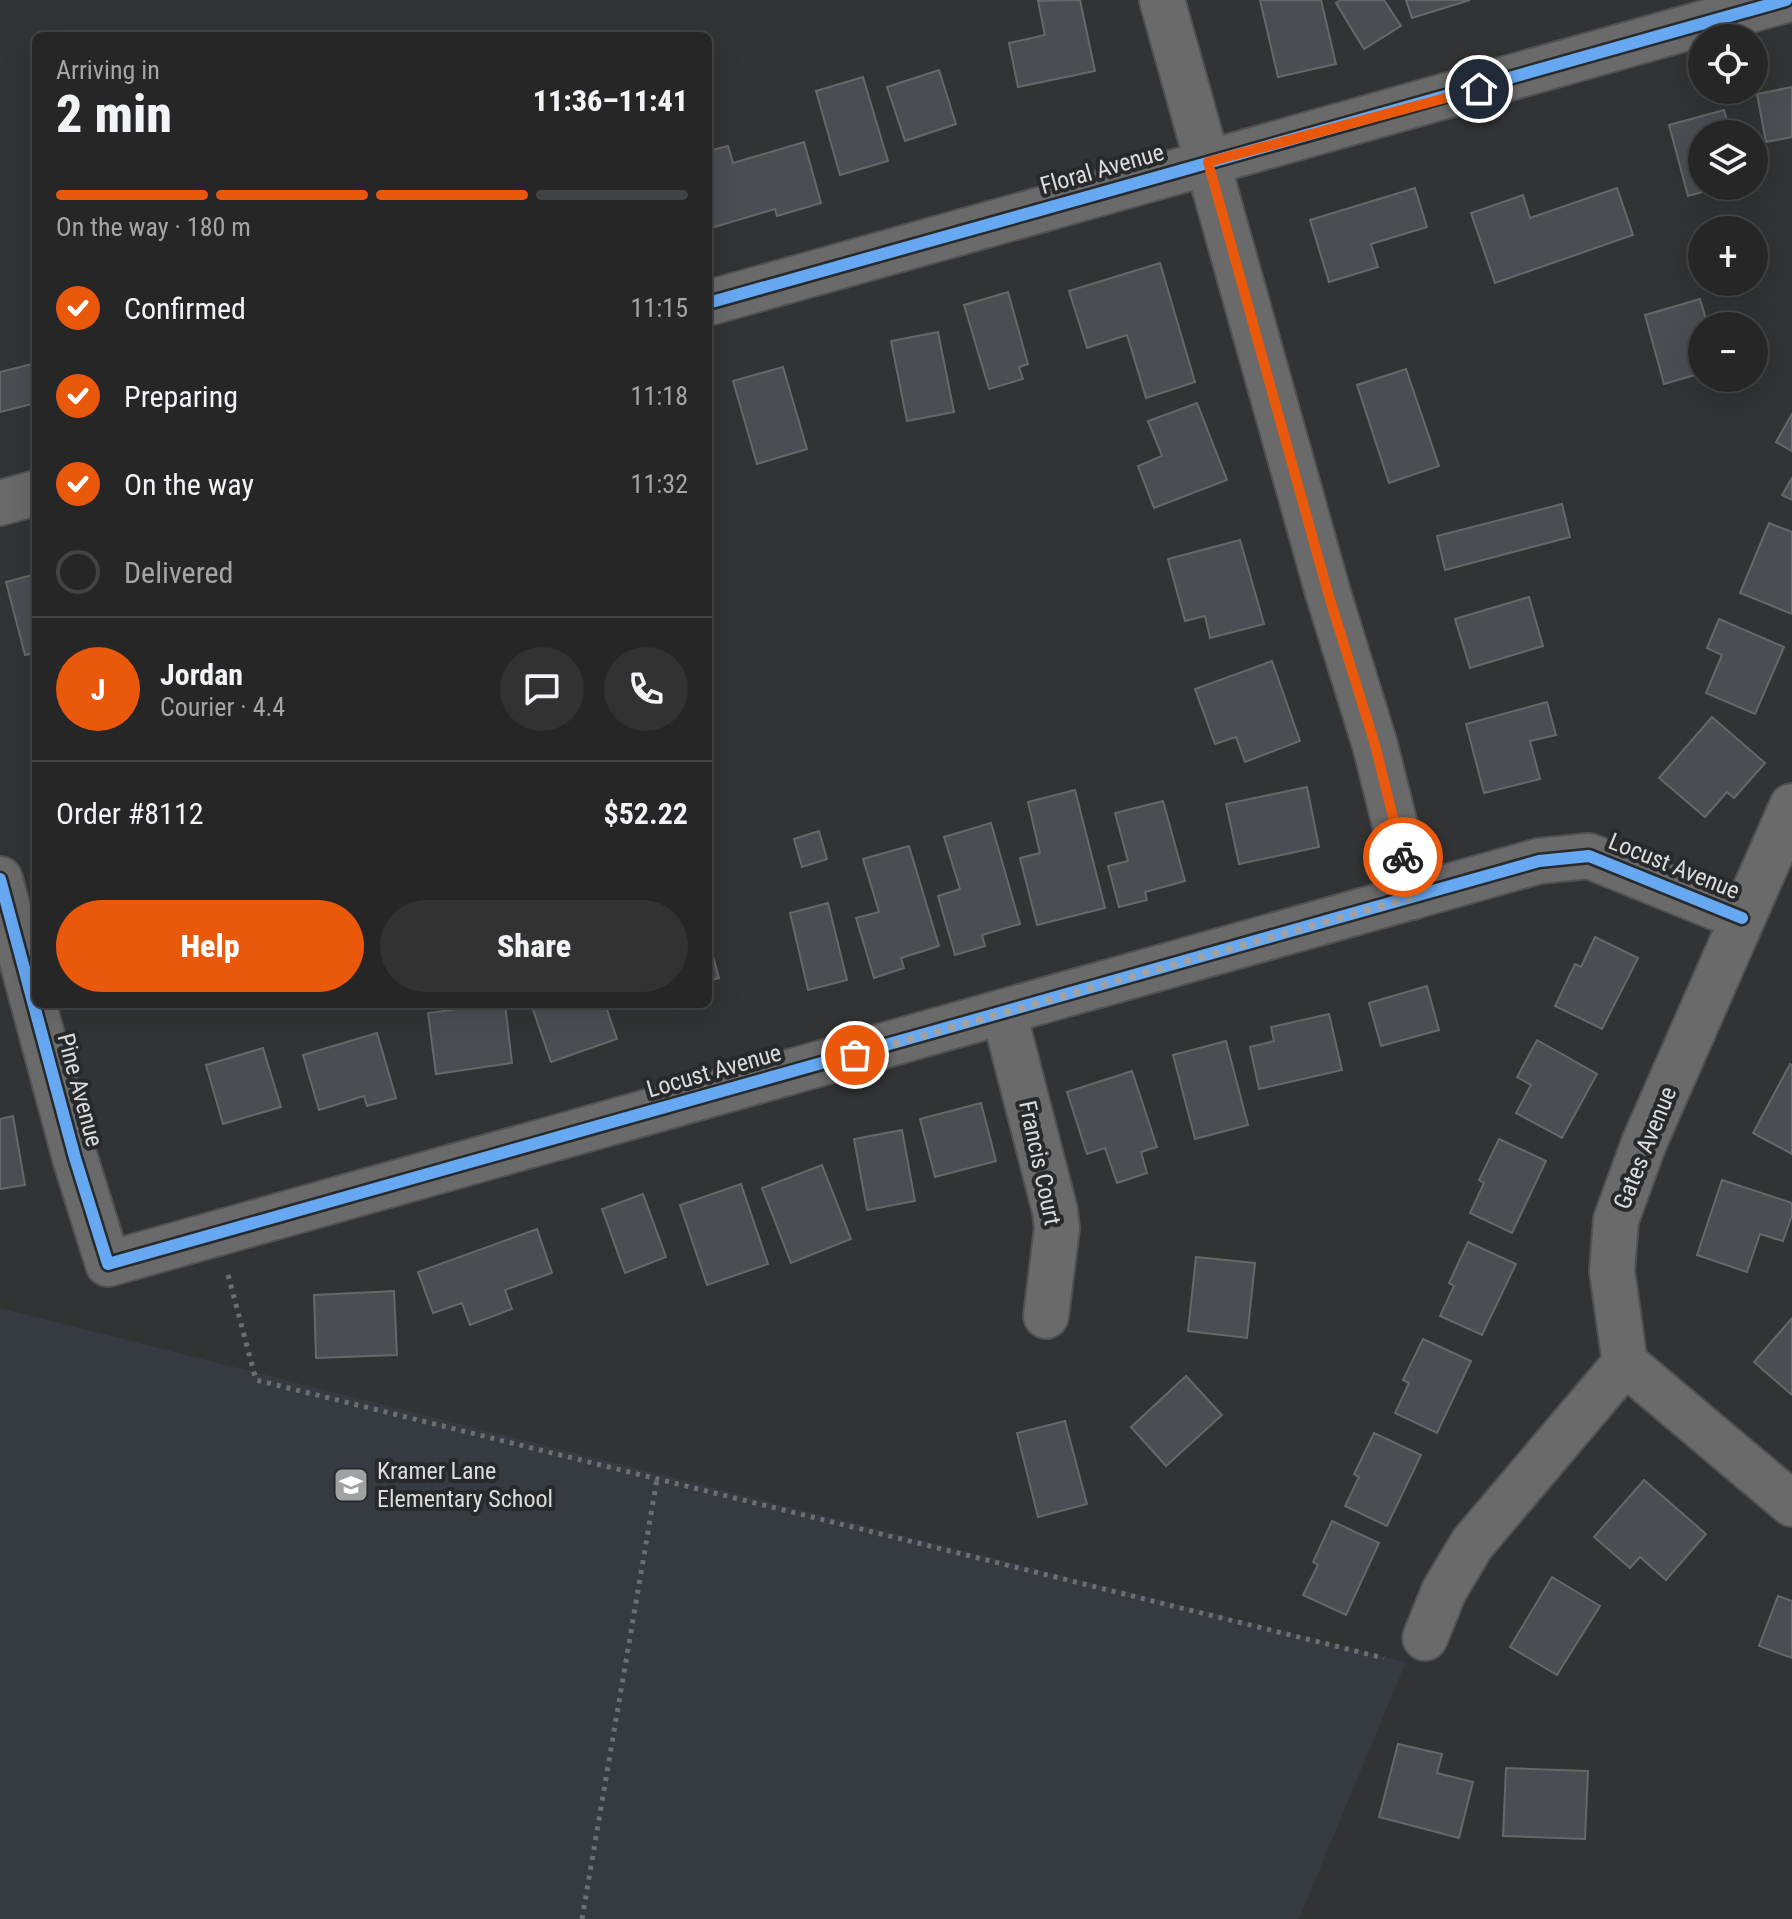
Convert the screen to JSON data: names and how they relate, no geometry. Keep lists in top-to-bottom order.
{
  "streets": {
    "street": [
      "Floral Avenue",
      "Locust Avenue",
      "Pine Avenue",
      "Gates Avenue",
      "Francis Court"
    ]
  },
  "crossings": [
    ["Locust Avenue", "Pine Avenue"],
    ["Locust Avenue", "Gates Avenue"],
    ["Locust Avenue", "Francis Court"]
  ],
  "places": {
    "school or university": ["Kramer Lane Elementary School"]
  },
  "page": {
    "map_buttons": ["+", "−"],
    "heading": ["2 min", "Arriving in", "11:36–11:41"],
    "panel": [
      "Jordan",
      "Courier · 4.4",
      "Order #8112",
      "$52.22"
    ],
    "bar": "On the way · 180 m",
    "list": [
      ["Confirmed", "11:15"],
      ["Preparing", "11:18"],
      ["On the way", "11:32"],
      "Delivered"
    ],
    "round": "J",
    "buttons": ["Help", "Share"]
  }
}
